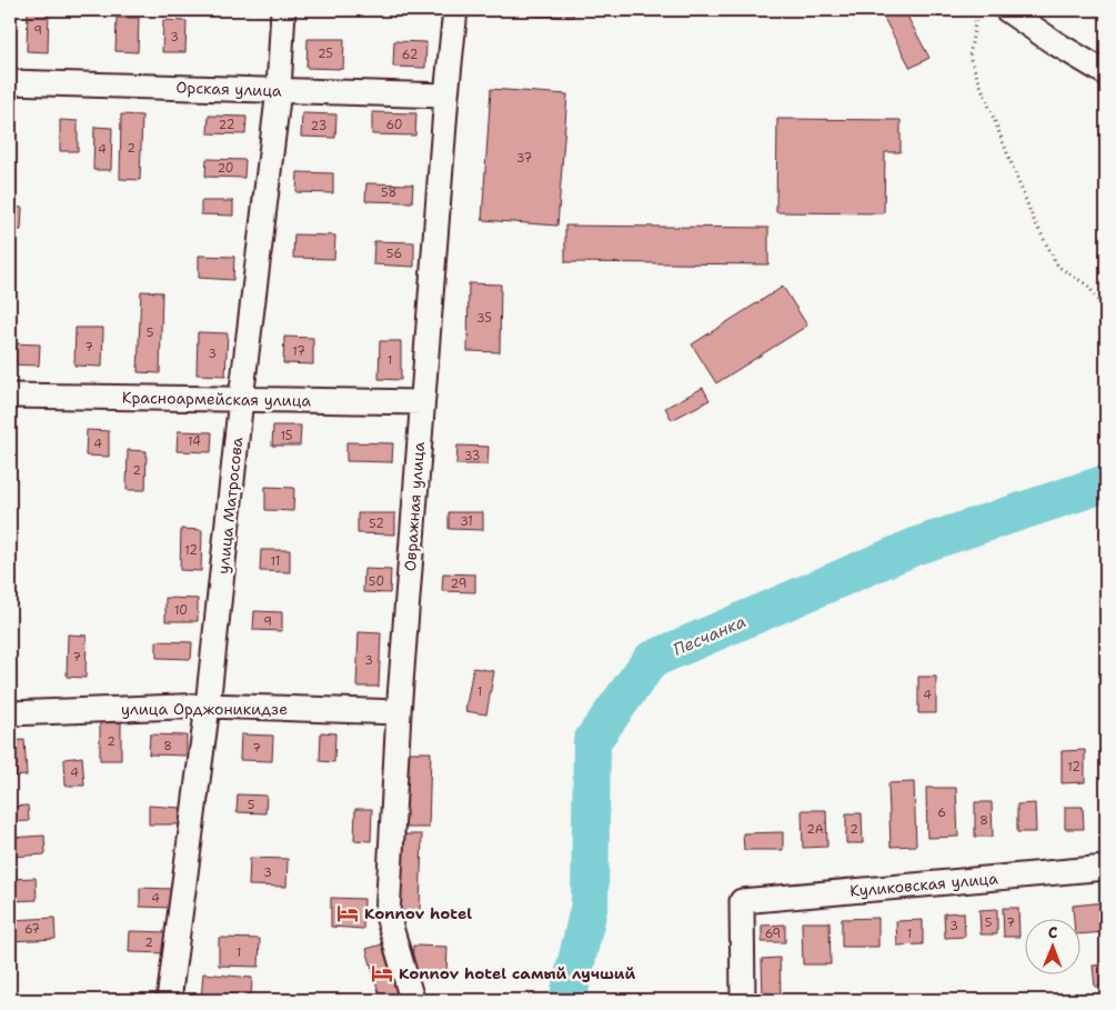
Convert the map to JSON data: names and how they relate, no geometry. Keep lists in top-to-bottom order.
{
  "streets": {
    "street": [
      "Орская улица",
      "Красноармейская улица",
      "улица Матросова",
      "Овражная улица",
      "улица Орджоникидзе",
      "Куликовская улица"
    ]
  },
  "crossings": [
    ["Орская улица", "улица Матросова"],
    ["Орская улица", "Овражная улица"],
    ["Красноармейская улица", "улица Матросова"],
    ["Красноармейская улица", "Овражная улица"],
    ["улица Матросова", "улица Орджоникидзе"],
    ["Овражная улица", "улица Орджоникидзе"]
  ],
  "water": ["Песчанка"],
  "places": {
    "hotel": ["Konnov hotel", "Konnov hotel самый лучший"]
  },
  "house_numbers": [
    "9",
    "3",
    "25",
    "62",
    "22",
    "60",
    "23",
    "2",
    "4",
    "37",
    "20",
    "58",
    "56",
    "35",
    "5",
    "7",
    "17",
    "3",
    "1",
    "15",
    "14",
    "4",
    "33",
    "2",
    "31",
    "52",
    "12",
    "11",
    "50",
    "29",
    "10",
    "9",
    "7",
    "3",
    "1",
    "4",
    "2",
    "8",
    "7",
    "12",
    "4",
    "5",
    "6",
    "8",
    "2А",
    "2",
    "3",
    "4",
    "5",
    "7",
    "3",
    "67",
    "69",
    "1",
    "2",
    "1"
  ],
  "north": "top"
}
